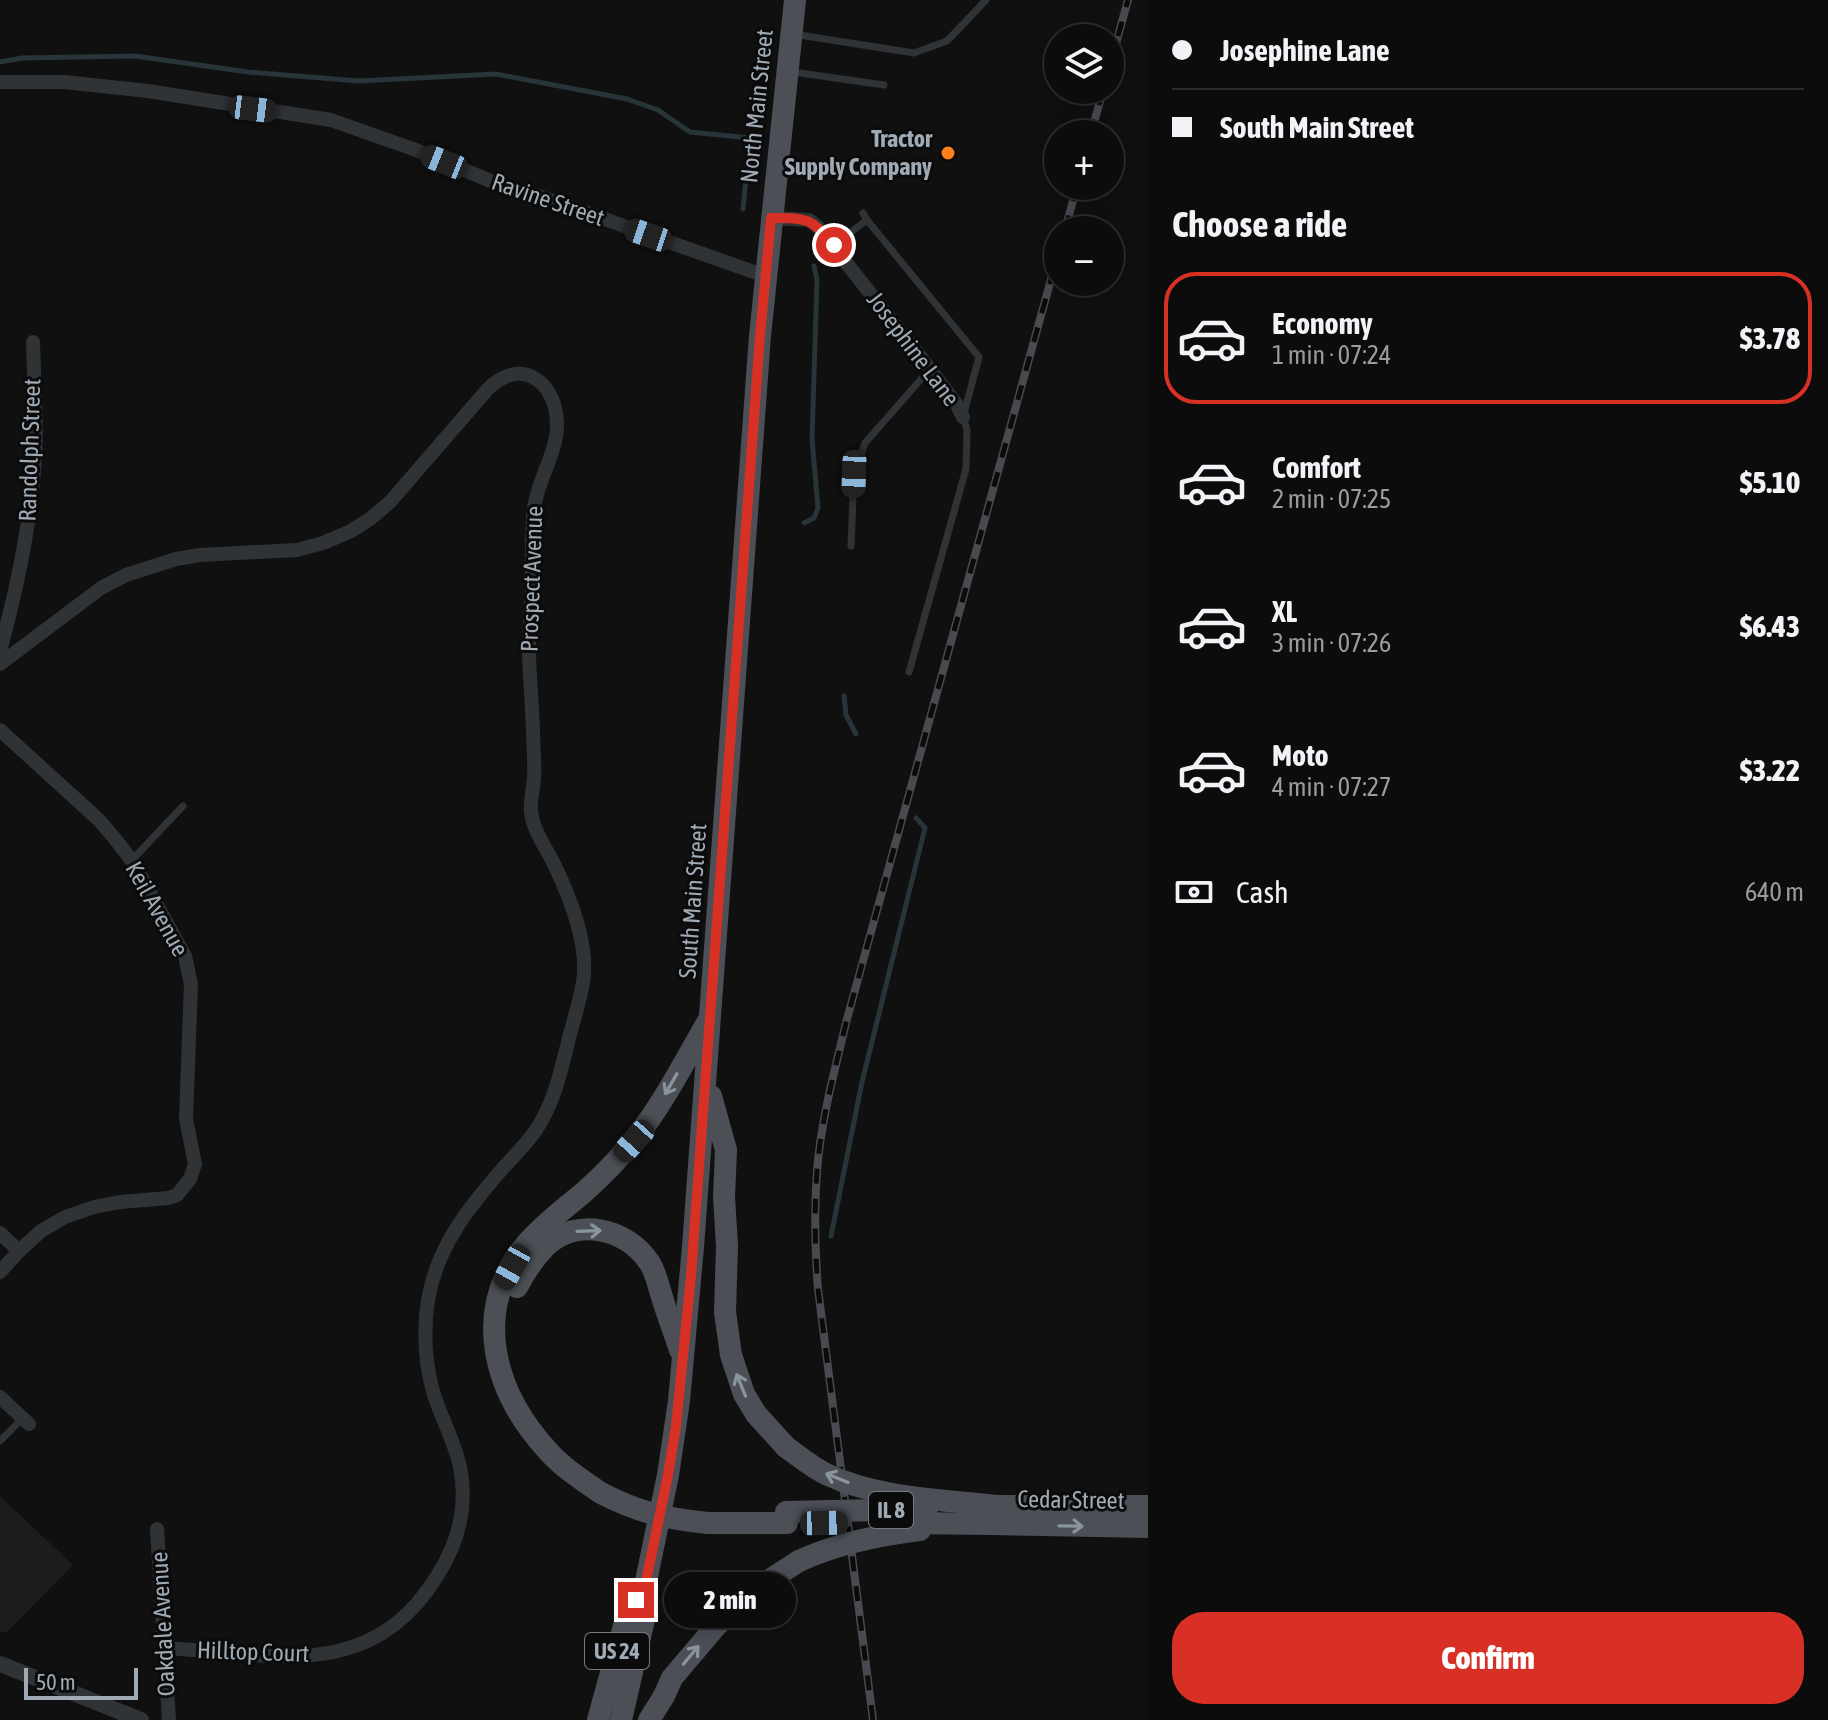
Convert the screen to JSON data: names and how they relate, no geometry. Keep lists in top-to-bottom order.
{
  "streets": {
    "main road": [
      "North Main Street",
      "South Main Street",
      "Cedar Street",
      "IL 8",
      "US 24"
    ],
    "street": [
      "Ravine Street",
      "Josephine Lane",
      "Randolph Street",
      "Prospect Avenue",
      "Keil Avenue",
      "Oakdale Avenue",
      "Hilltop Court"
    ]
  },
  "crossings": [
    ["North Main Street", "Josephine Lane"],
    ["North Main Street", "South Main Street"],
    ["Ravine Street", "South Main Street"],
    ["Josephine Lane", "South Main Street"],
    ["Prospect Avenue", "Hilltop Court"],
    ["South Main Street", "IL 8"],
    ["Cedar Street", "IL 8"],
    ["Oakdale Avenue", "Hilltop Court"]
  ],
  "places": ["Tractor Supply Company"],
  "scale_bar": "50 m",
  "page": {
    "banner": ["Josephine Lane", "South Main Street"],
    "map_buttons": ["+", "−"],
    "heading": "Choose a ride",
    "list": [
      {
        "name": "Economy",
        "note": "1 min · 07:24",
        "value": "$3.78"
      },
      {
        "name": "Comfort",
        "note": "2 min · 07:25",
        "value": "$5.10"
      },
      {
        "name": "XL",
        "note": "3 min · 07:26",
        "value": "$6.43"
      },
      {
        "name": "Moto",
        "note": "4 min · 07:27",
        "value": "$3.22"
      }
    ],
    "pay": ["Cash", "640 m"],
    "bubble": "2 min",
    "buttons": "Confirm",
    "scale": "50 m"
  }
}
